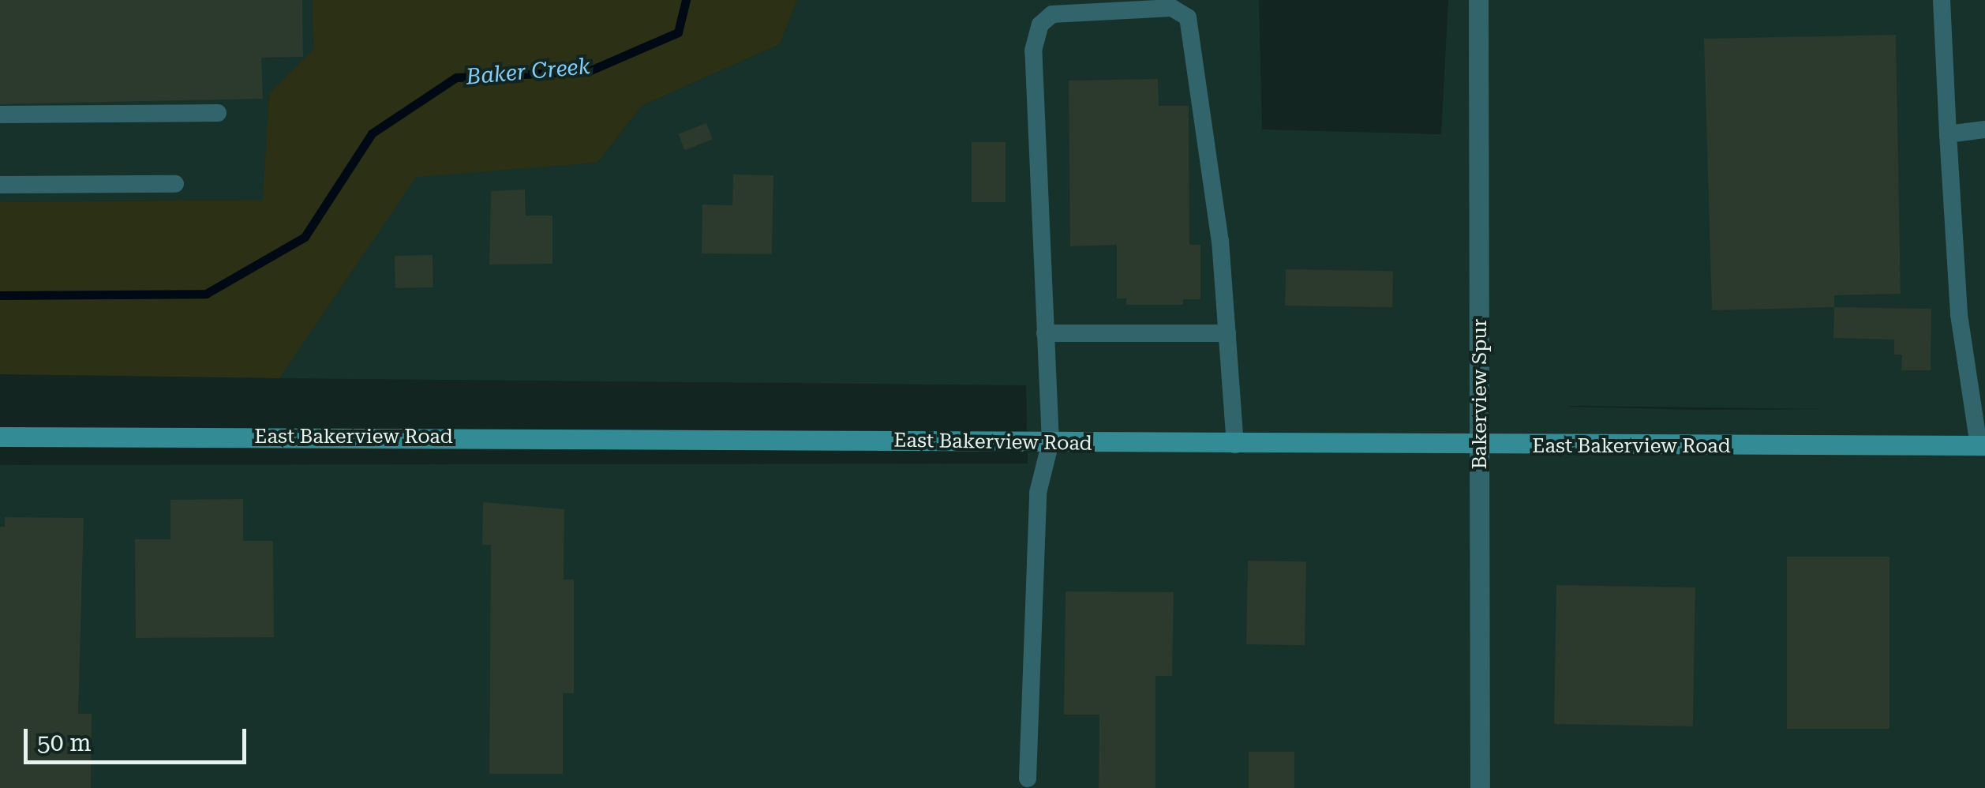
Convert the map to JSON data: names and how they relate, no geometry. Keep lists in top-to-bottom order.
{
  "streets": {
    "main road": ["East Bakerview Road"],
    "street": ["Bakerview Spur"]
  },
  "crossings": [
    ["Bakerview Spur", "East Bakerview Road"]
  ],
  "water": ["Baker Creek"],
  "scale_bar": "50 m"
}
